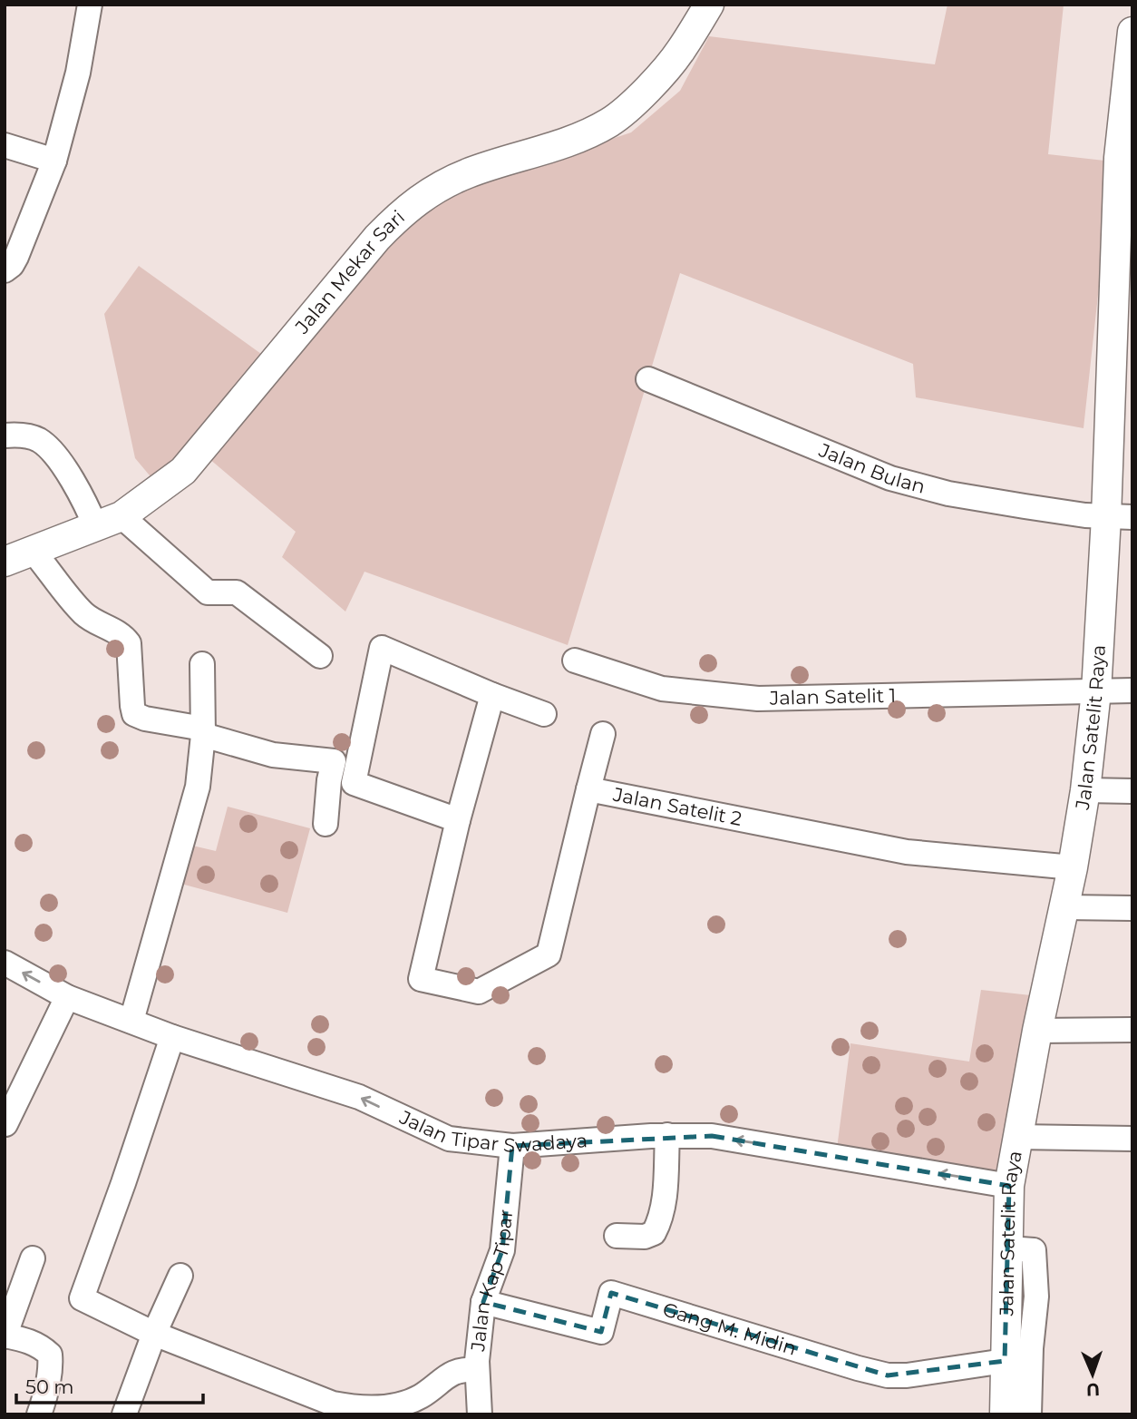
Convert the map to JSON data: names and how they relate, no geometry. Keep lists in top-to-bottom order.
{
  "streets": {
    "street": [
      "Jalan Mekar Sari",
      "Jalan Bulan",
      "Jalan Satelit 1",
      "Jalan Satelit Raya",
      "Jalan Satelit 2",
      "Jalan Tipar Swadaya",
      "Jalan Kap Tipar",
      "Gang M. Midin"
    ]
  },
  "crossings": [
    ["Jalan Bulan", "Jalan Satelit Raya"],
    ["Jalan Satelit 1", "Jalan Satelit Raya"],
    ["Jalan Satelit Raya", "Jalan Satelit 2"],
    ["Jalan Satelit Raya", "Jalan Tipar Swadaya"],
    ["Jalan Satelit Raya", "Gang M. Midin"],
    ["Jalan Tipar Swadaya", "Jalan Kap Tipar"],
    ["Jalan Kap Tipar", "Gang M. Midin"]
  ],
  "one_way": ["Jalan Tipar Swadaya"],
  "scale_bar": "50 m",
  "north": "bottom"
}
